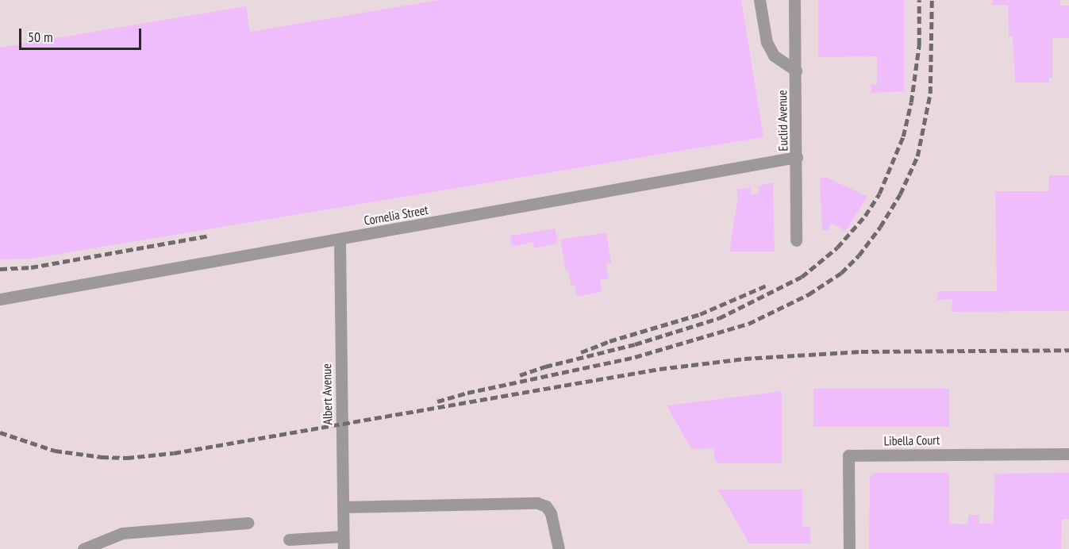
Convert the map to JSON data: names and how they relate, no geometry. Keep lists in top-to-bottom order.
{
  "streets": {
    "street": [
      "Euclid Avenue",
      "Cornelia Street",
      "Albert Avenue",
      "Libella Court"
    ]
  },
  "crossings": [
    ["Euclid Avenue", "Cornelia Street"],
    ["Cornelia Street", "Albert Avenue"]
  ],
  "scale_bar": "50 m"
}
